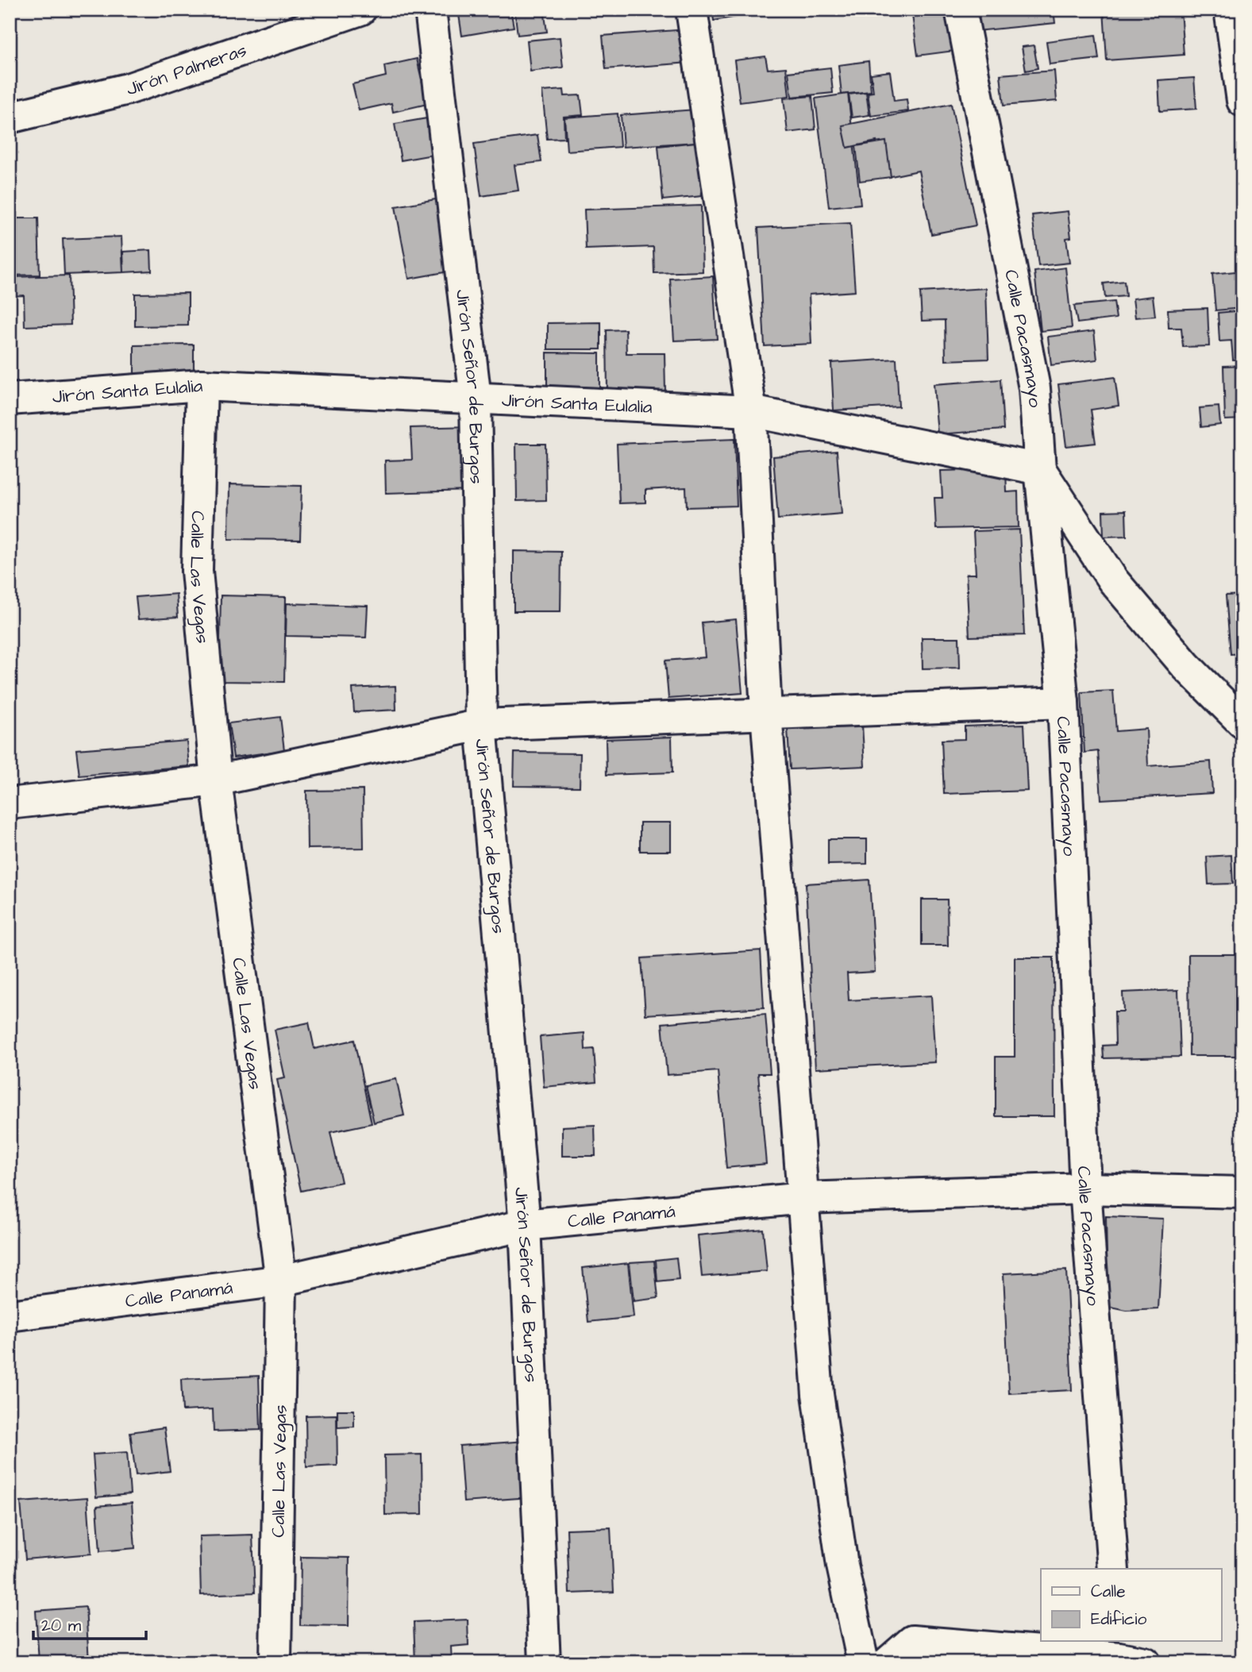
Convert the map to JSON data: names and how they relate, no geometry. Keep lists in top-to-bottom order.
{
  "streets": {
    "street": [
      "Jirón Palmeras",
      "Calle Pacasmayo",
      "Jirón Señor de Burgos",
      "Jirón Santa Eulalia",
      "Calle Las Vegas",
      "Calle Panamá"
    ]
  },
  "crossings": [
    ["Calle Pacasmayo", "Jirón Santa Eulalia"],
    ["Calle Pacasmayo", "Calle Panamá"],
    ["Jirón Señor de Burgos", "Jirón Santa Eulalia"],
    ["Jirón Señor de Burgos", "Calle Panamá"],
    ["Jirón Santa Eulalia", "Calle Las Vegas"],
    ["Calle Las Vegas", "Calle Panamá"]
  ],
  "legend": ["Calle", "Edificio"],
  "scale_bar": "20 m"
}
